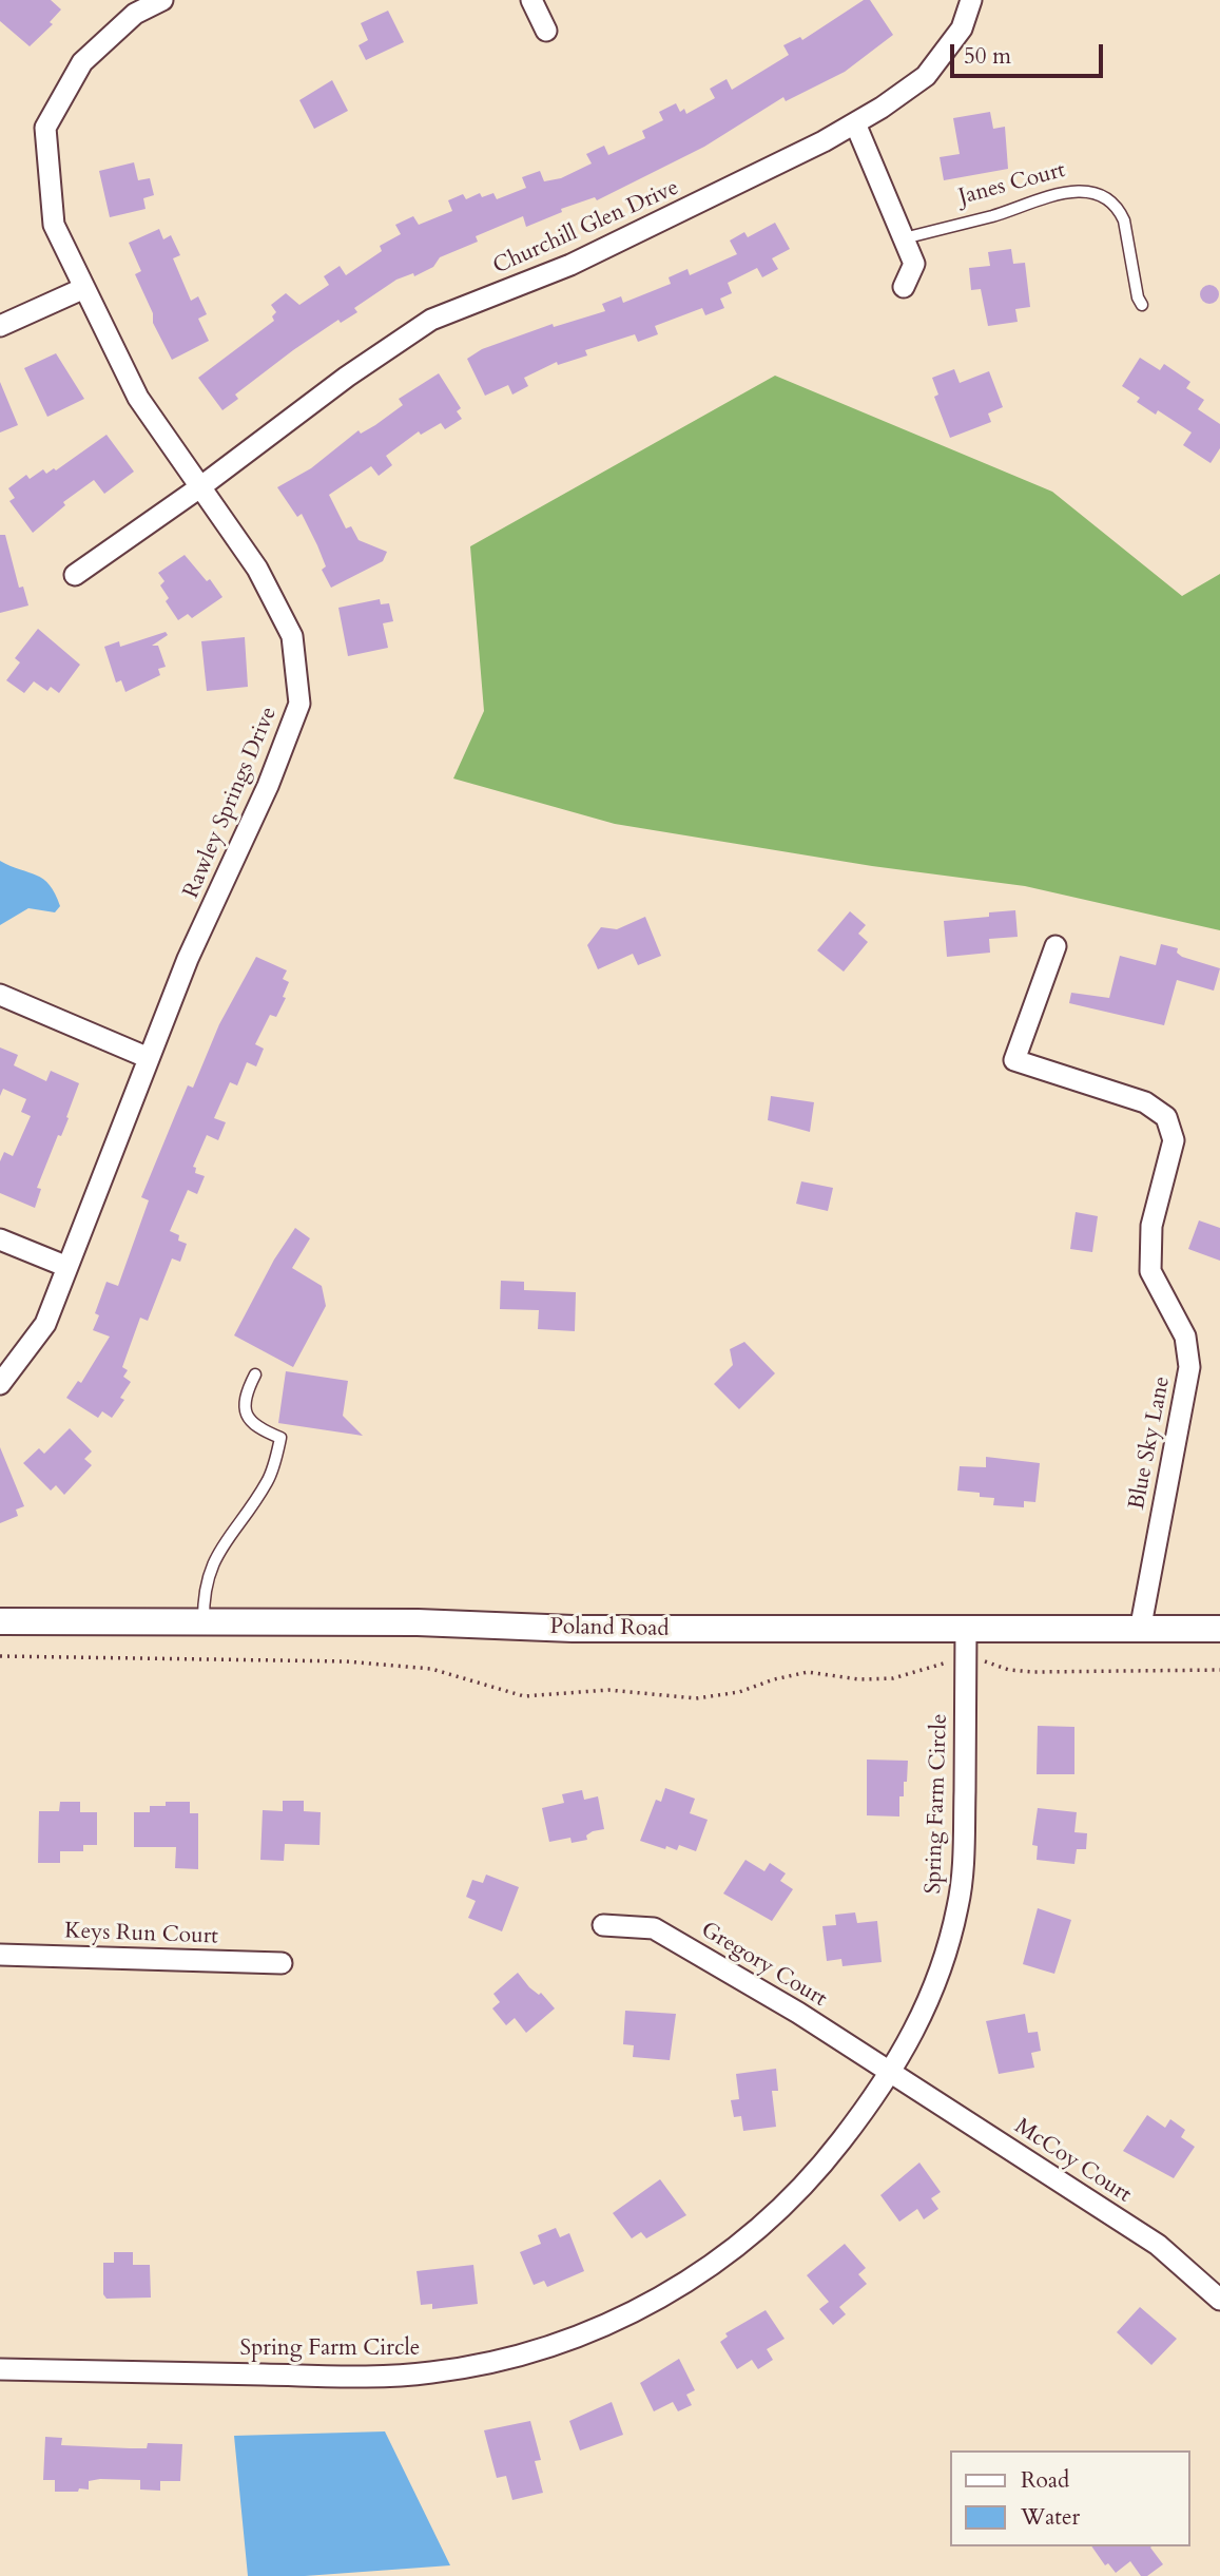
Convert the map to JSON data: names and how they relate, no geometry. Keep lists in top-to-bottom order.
{
  "streets": {
    "street": [
      "Churchill Glen Drive",
      "Rawley Springs Drive",
      "Blue Sky Lane",
      "Poland Road",
      "Spring Farm Circle",
      "Keys Run Court",
      "Gregory Court",
      "McCoy Court"
    ],
    "lane": ["Janes Court"]
  },
  "crossings": [
    ["Churchill Glen Drive", "Rawley Springs Drive"],
    ["Blue Sky Lane", "Poland Road"],
    ["Poland Road", "Spring Farm Circle"],
    ["Spring Farm Circle", "Gregory Court"],
    ["Spring Farm Circle", "McCoy Court"],
    ["Gregory Court", "McCoy Court"]
  ],
  "legend": ["Road", "Water"],
  "scale_bar": "50 m"
}
